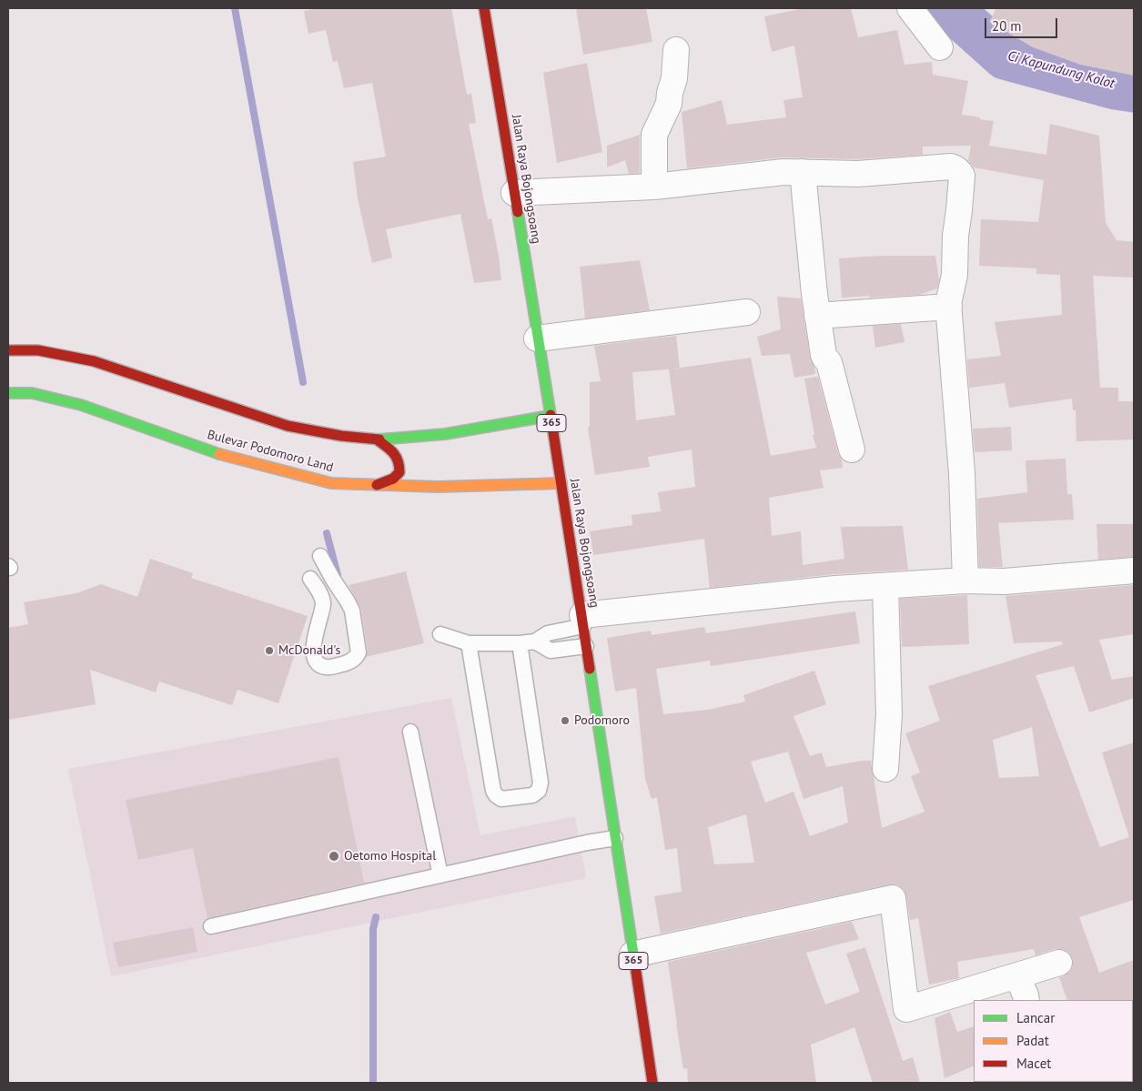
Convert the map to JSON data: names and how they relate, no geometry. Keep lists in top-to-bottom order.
{
  "streets": {
    "street": ["Jalan Raya Bojongsoang", "365", "Bulevar Podomoro Land"]
  },
  "crossings": [
    ["Jalan Raya Bojongsoang", "Bulevar Podomoro Land"]
  ],
  "water": ["Ci Kapundung Kolot"],
  "places": ["McDonald's", "Podomoro", "Oetomo Hospital"],
  "legend": ["Lancar", "Padat", "Macet"],
  "scale_bar": "20 m"
}
